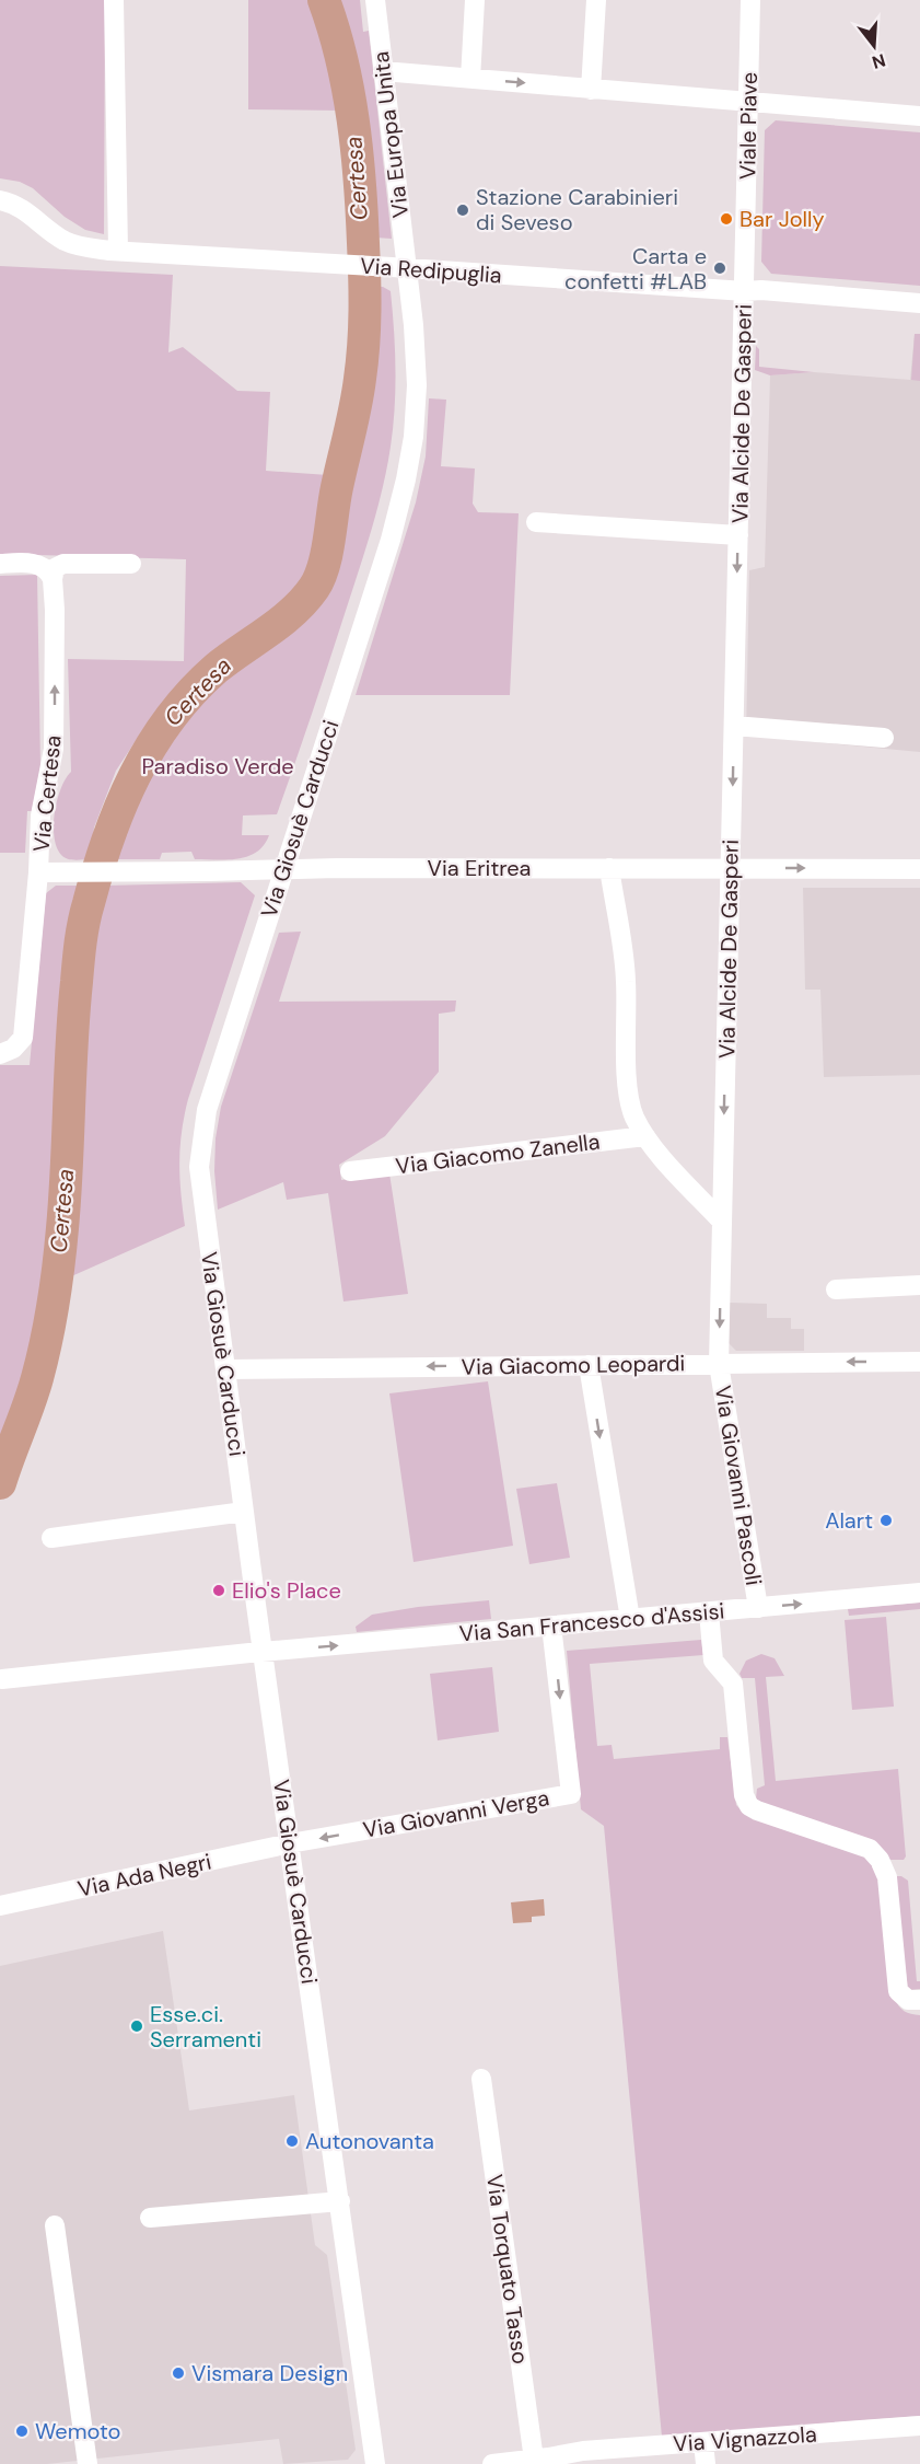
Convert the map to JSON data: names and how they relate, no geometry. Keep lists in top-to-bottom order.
{
  "streets": {
    "street": [
      "Viale Piave",
      "Via Europa Unita",
      "Via Redipuglia",
      "Via Alcide De Gasperi",
      "Via Certesa",
      "Via Giosuè Carducci",
      "Via Eritrea",
      "Via Giacomo Zanella",
      "Via Giacomo Leopardi",
      "Via Giovanni Pascoli",
      "Via San Francesco d'Assisi",
      "Via Giovanni Verga",
      "Via Ada Negri",
      "Via Torquato Tasso",
      "Via Vignazzola"
    ]
  },
  "crossings": [
    ["Viale Piave", "Via Redipuglia"],
    ["Viale Piave", "Via Alcide De Gasperi"],
    ["Via Europa Unita", "Via Redipuglia"],
    ["Via Europa Unita", "Via Giosuè Carducci"],
    ["Via Redipuglia", "Via Alcide De Gasperi"],
    ["Via Redipuglia", "Via Giosuè Carducci"],
    ["Via Alcide De Gasperi", "Via Eritrea"],
    ["Via Alcide De Gasperi", "Via Giacomo Leopardi"],
    ["Via Alcide De Gasperi", "Via Giovanni Pascoli"],
    ["Via Certesa", "Via Eritrea"],
    ["Via Giosuè Carducci", "Via Eritrea"],
    ["Via Giosuè Carducci", "Via Giacomo Leopardi"],
    ["Via Giosuè Carducci", "Via San Francesco d'Assisi"],
    ["Via Giosuè Carducci", "Via Giovanni Verga"],
    ["Via Giosuè Carducci", "Via Ada Negri"],
    ["Via Giacomo Leopardi", "Via Giovanni Pascoli"],
    ["Via Giovanni Pascoli", "Via San Francesco d'Assisi"],
    ["Via San Francesco d'Assisi", "Via Giovanni Verga"],
    ["Via Giovanni Verga", "Via Ada Negri"],
    ["Via Torquato Tasso", "Via Vignazzola"]
  ],
  "one_way": ["Via Certesa", "Via Giacomo Leopardi", "Via San Francesco d'Assisi"],
  "water": ["Certesa"],
  "parks": ["Paradiso Verde"],
  "places": [
    "Stazione Carabinieri di Seveso",
    "Bar Jolly",
    "Carta e confetti #LAB",
    "Alart",
    "Elio's Place",
    "Esse.ci. Serramenti",
    "Autonovanta",
    "Vismara Design",
    "Wemoto"
  ],
  "north": "bottom"
}
